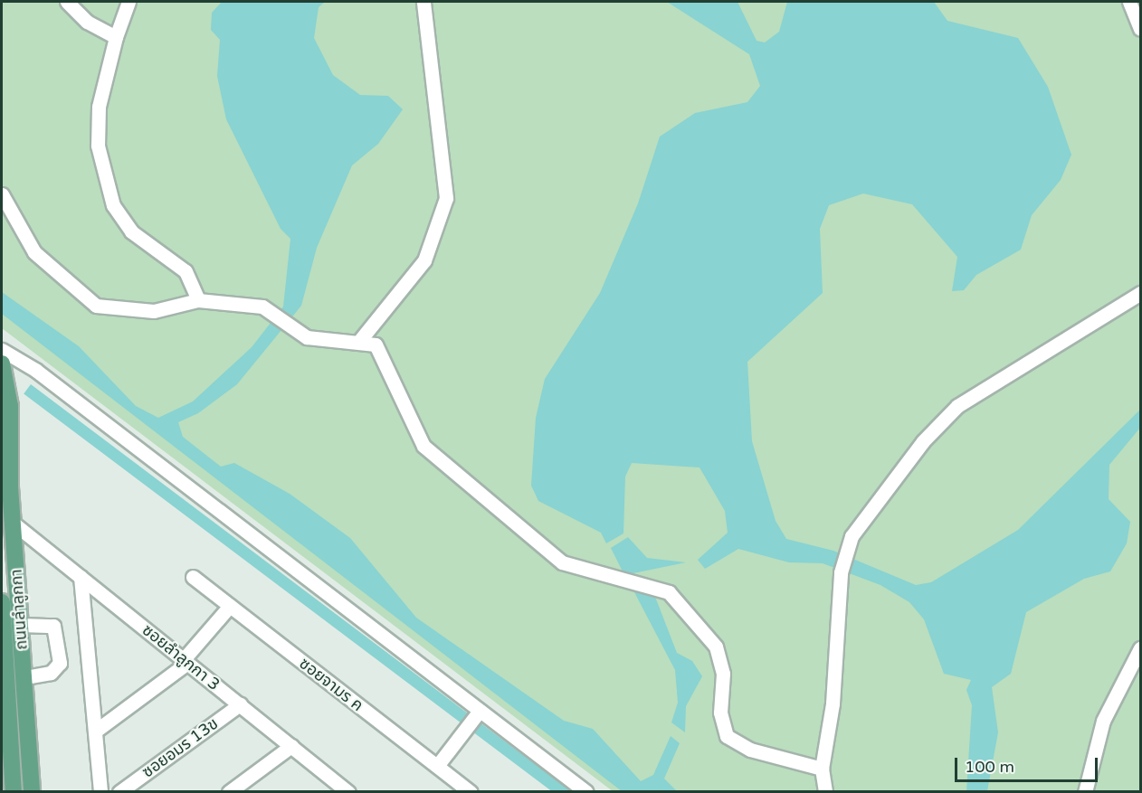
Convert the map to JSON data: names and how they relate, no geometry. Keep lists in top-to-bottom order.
{
  "streets": {
    "main road": ["ถนนลำลูกกา"],
    "street": ["ซอยลำลูกกา 3", "ซอยจามร ค", "ซอยอมร 13ข"]
  },
  "crossings": [
    ["ถนนลำลูกกา", "ซอยลำลูกกา 3"],
    ["ซอยลำลูกกา 3", "ซอยอมร 13ข"]
  ],
  "scale_bar": "100 m"
}
